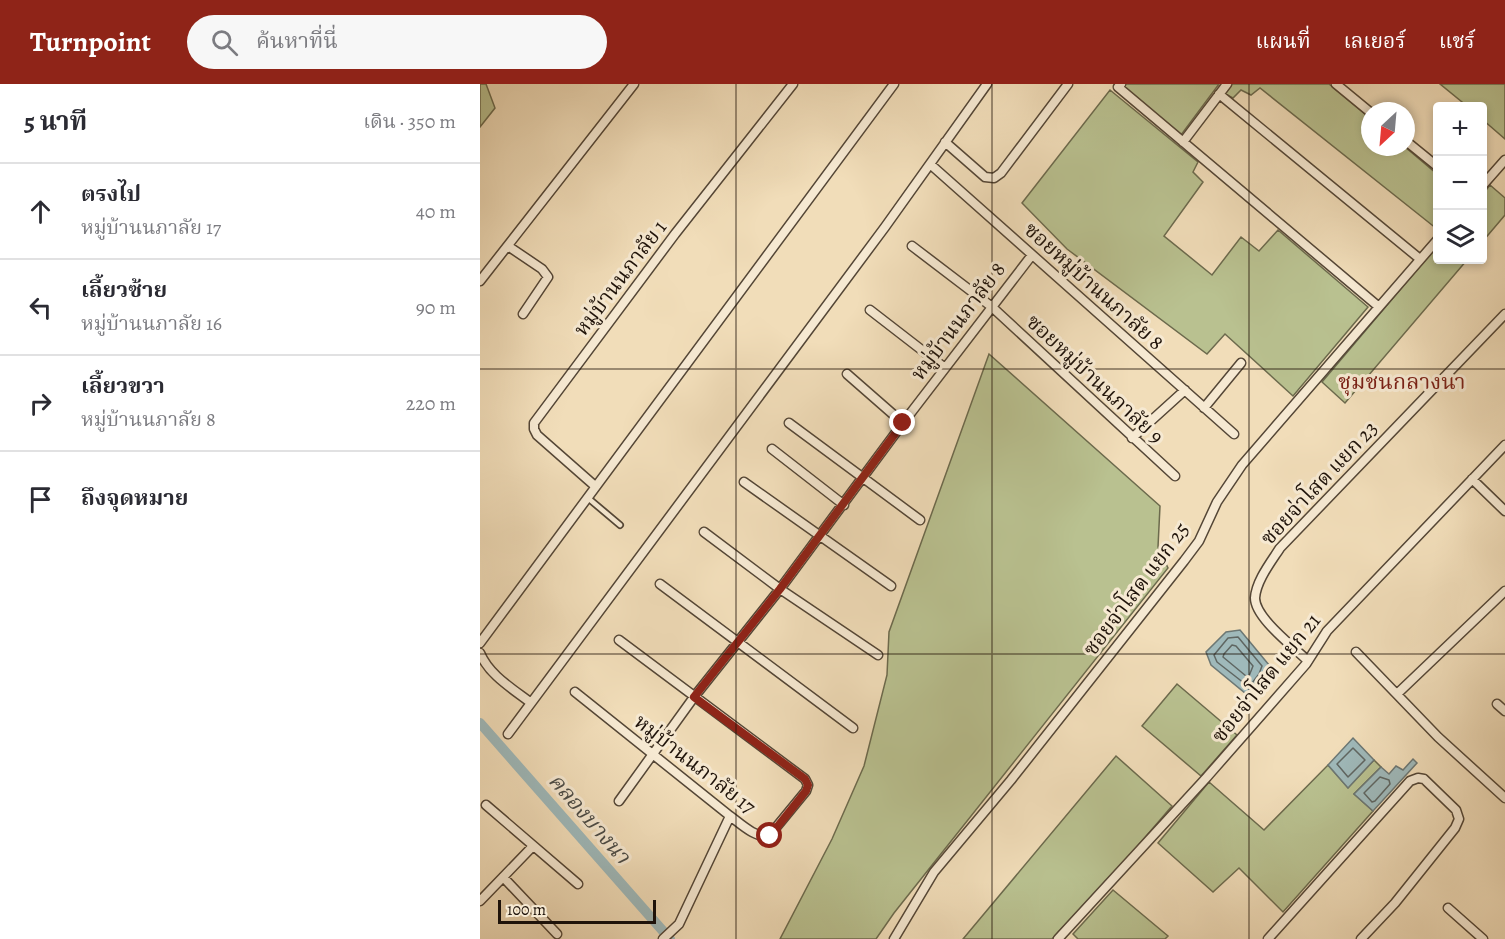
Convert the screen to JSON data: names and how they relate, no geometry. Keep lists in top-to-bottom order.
{
  "streets": {
    "street": [
      "หมู่บ้านนภาลัย 1",
      "ซอยหมู่บ้านนภาลัย 8",
      "หมู่บ้านนภาลัย 8",
      "ซอยหมู่บ้านนภาลัย 9",
      "ซอยจ่าโสด แยก 23",
      "ซอยจ่าโสด แยก 25",
      "ซอยจ่าโสด แยก 21",
      "หมู่บ้านนภาลัย 17"
    ]
  },
  "crossings": [
    ["ซอยหมู่บ้านนภาลัย 8", "หมู่บ้านนภาลัย 8"],
    ["หมู่บ้านนภาลัย 8", "ซอยหมู่บ้านนภาลัย 9"],
    ["หมู่บ้านนภาลัย 8", "หมู่บ้านนภาลัย 17"],
    ["ซอยจ่าโสด แยก 23", "ซอยจ่าโสด แยก 21"]
  ],
  "districts": ["ชุมชนกลางนา"],
  "water": ["คลองบางนา"],
  "scale_bar": "100 m",
  "north": "bottom left",
  "page": {
    "header": "Turnpoint",
    "search": "ค้นหาที่นี่",
    "nav": ["แผนที่", "เลเยอร์", "แชร์"],
    "heading": ["5 นาที", "เดิน · 350 m"],
    "map_buttons": ["+", "−"],
    "list": [
      ["ตรงไป", "หมู่บ้านนภาลัย 17", "40 m"],
      ["เลี้ยวซ้าย", "หมู่บ้านนภาลัย 16", "90 m"],
      ["เลี้ยวขวา", "หมู่บ้านนภาลัย 8", "220 m"],
      "ถึงจุดหมาย"
    ],
    "scale": "100 m"
  }
}
